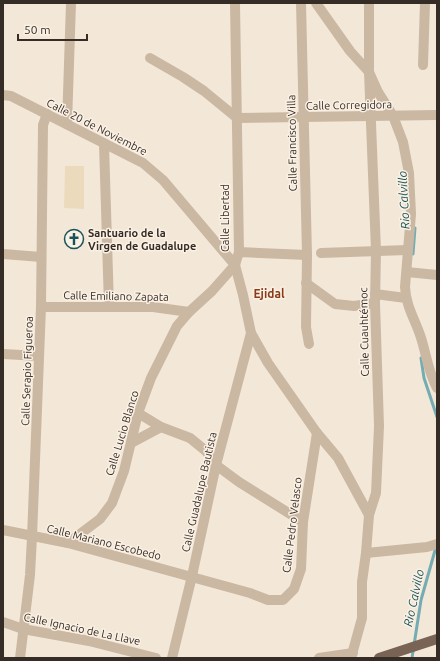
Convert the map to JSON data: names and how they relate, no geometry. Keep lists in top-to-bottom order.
{
  "streets": {
    "street": [
      "Calle Corregidora",
      "Calle 20 de Noviembre",
      "Calle Francisco Villa",
      "Calle Libertad",
      "Calle Emiliano Zapata",
      "Calle Cuauhtémoc",
      "Calle Serapio Figueroa",
      "Calle Lucio Blanco",
      "Calle Guadalupe Bautista",
      "Calle Pedro Velasco",
      "Calle Mariano Escobedo",
      "Calle Ignacio de La Llave"
    ]
  },
  "crossings": [
    ["Calle Corregidora", "Calle Francisco Villa"],
    ["Calle Corregidora", "Calle Libertad"],
    ["Calle Corregidora", "Calle Cuauhtémoc"],
    ["Calle 20 de Noviembre", "Calle Libertad"],
    ["Calle 20 de Noviembre", "Calle Serapio Figueroa"],
    ["Calle 20 de Noviembre", "Calle Lucio Blanco"],
    ["Calle Libertad", "Calle Cuauhtémoc"],
    ["Calle Libertad", "Calle Lucio Blanco"],
    ["Calle Libertad", "Calle Guadalupe Bautista"],
    ["Calle Libertad", "Calle Pedro Velasco"],
    ["Calle Emiliano Zapata", "Calle Serapio Figueroa"],
    ["Calle Emiliano Zapata", "Calle Lucio Blanco"],
    ["Calle Serapio Figueroa", "Calle Mariano Escobedo"],
    ["Calle Serapio Figueroa", "Calle Ignacio de La Llave"],
    ["Calle Lucio Blanco", "Calle Mariano Escobedo"],
    ["Calle Guadalupe Bautista", "Calle Mariano Escobedo"],
    ["Calle Pedro Velasco", "Calle Mariano Escobedo"]
  ],
  "districts": ["Ejidal"],
  "water": ["Rio Calvillo"],
  "places": {
    "church": ["Santuario de la Virgen de Guadalupe"]
  },
  "scale_bar": "50 m"
}
